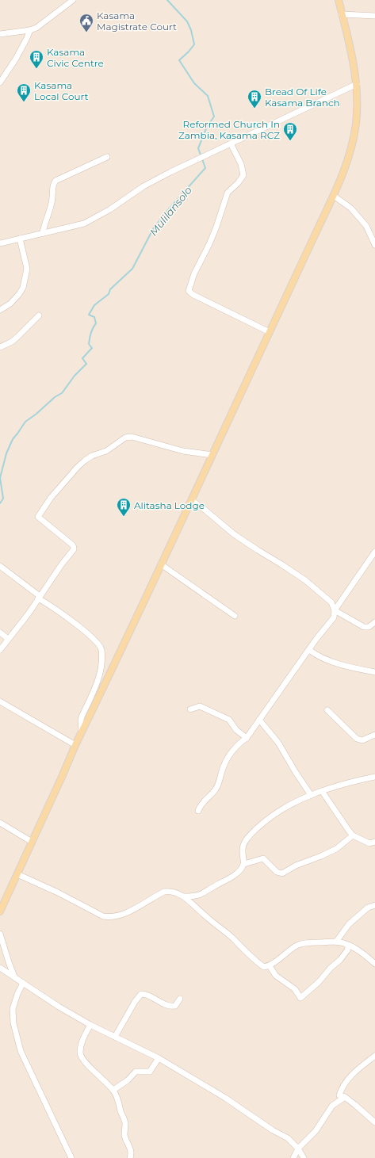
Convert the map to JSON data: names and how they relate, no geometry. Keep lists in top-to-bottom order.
{
  "water": ["Mulilansolo"],
  "places": {
    "public building": ["Kasama Magistrate Court"],
    "building": [
      "Kasama Civic Centre",
      "Kasama Local Court",
      "Bread Of Life Kasama Branch",
      "Reformed Church In Zambia, Kasama RCZ",
      "Alitasha Lodge"
    ]
  }
}
